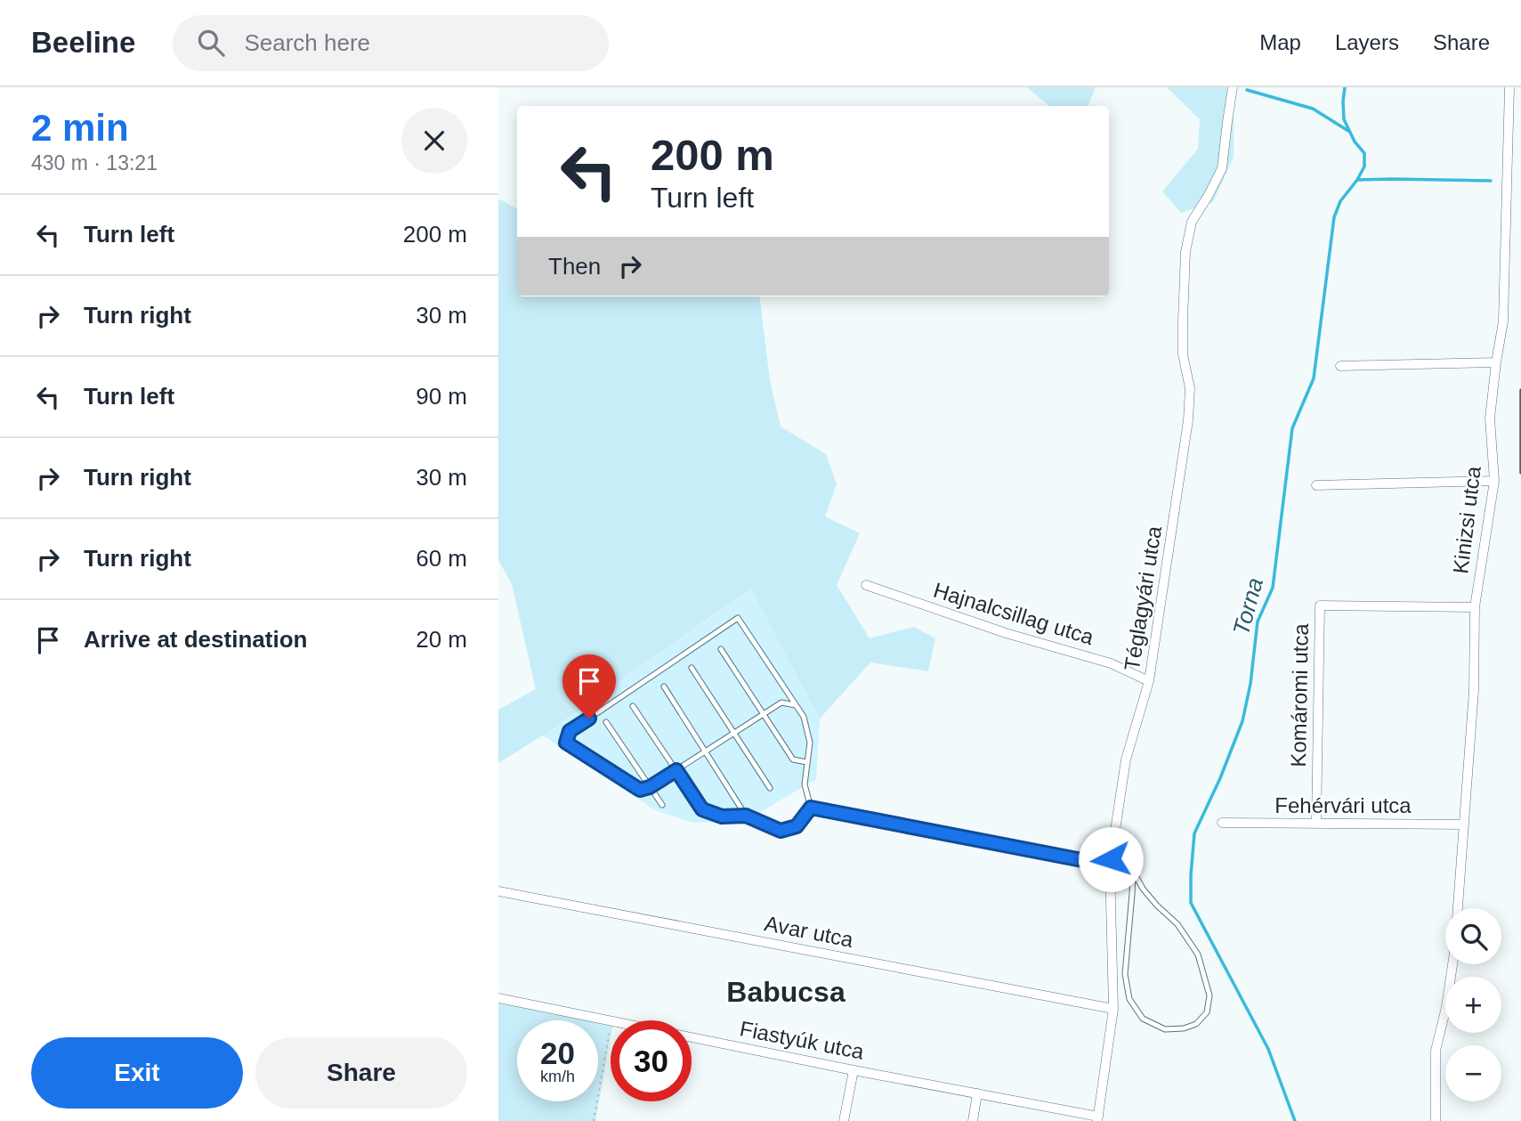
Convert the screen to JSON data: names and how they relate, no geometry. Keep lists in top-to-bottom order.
{
  "streets": {
    "street": [
      "Kinizsi utca",
      "Téglagyári utca",
      "Hajnalcsillag utca",
      "Komáromi utca",
      "Fehérvári utca",
      "Avar utca",
      "Fiastyúk utca"
    ]
  },
  "crossings": [
    ["Kinizsi utca", "Komáromi utca"],
    ["Kinizsi utca", "Fehérvári utca"],
    ["Téglagyári utca", "Hajnalcsillag utca"],
    ["Téglagyári utca", "Avar utca"],
    ["Téglagyári utca", "Fiastyúk utca"],
    ["Komáromi utca", "Fehérvári utca"]
  ],
  "districts": ["Babucsa"],
  "water": ["Torna"],
  "page": {
    "header": "Beeline",
    "search": "Search here",
    "nav": ["Map", "Layers", "Share"],
    "heading": ["2 min", "430 m · 13:21"],
    "turn": ["200 m", "Turn left"],
    "list": [
      {
        "name": "Turn left",
        "value": "200 m"
      },
      {
        "name": "Turn right",
        "value": "30 m"
      },
      {
        "name": "Turn left",
        "value": "90 m"
      },
      {
        "name": "Turn right",
        "value": "30 m"
      },
      {
        "name": "Turn right",
        "value": "60 m"
      },
      {
        "name": "Arrive at destination",
        "value": "20 m"
      }
    ],
    "then": "Then",
    "map_buttons": ["+", "−"],
    "speed": "20 km/h",
    "limit": "30",
    "buttons": ["Exit", "Share"]
  }
}
